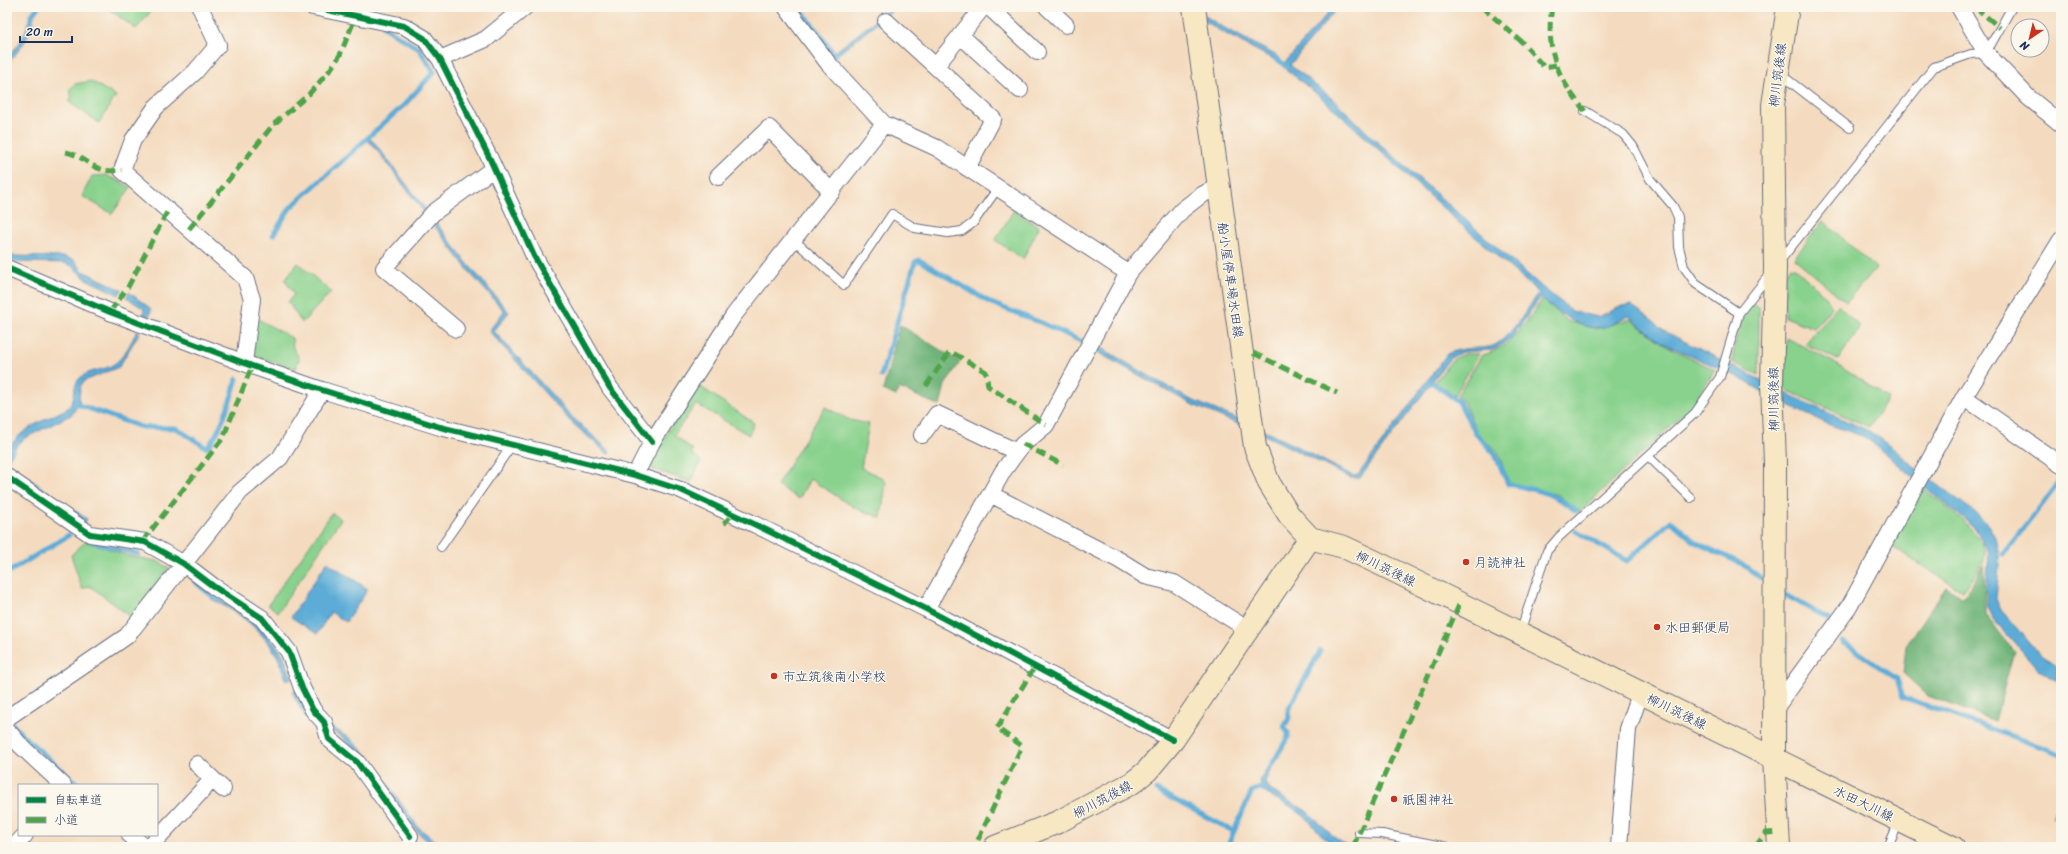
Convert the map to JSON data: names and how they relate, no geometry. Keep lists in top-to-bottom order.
{
  "streets": {
    "main road": ["柳川筑後線", "船小屋停車場水田線", "水田大川線"]
  },
  "crossings": [
    ["柳川筑後線", "船小屋停車場水田線"],
    ["柳川筑後線", "水田大川線"]
  ],
  "places": [
    "月読神社",
    "水田郵便局",
    "市立筑後南小学校",
    "祇園神社"
  ],
  "legend": ["自転車道", "小道"],
  "scale_bar": "20 m",
  "north": "bottom left"
}
